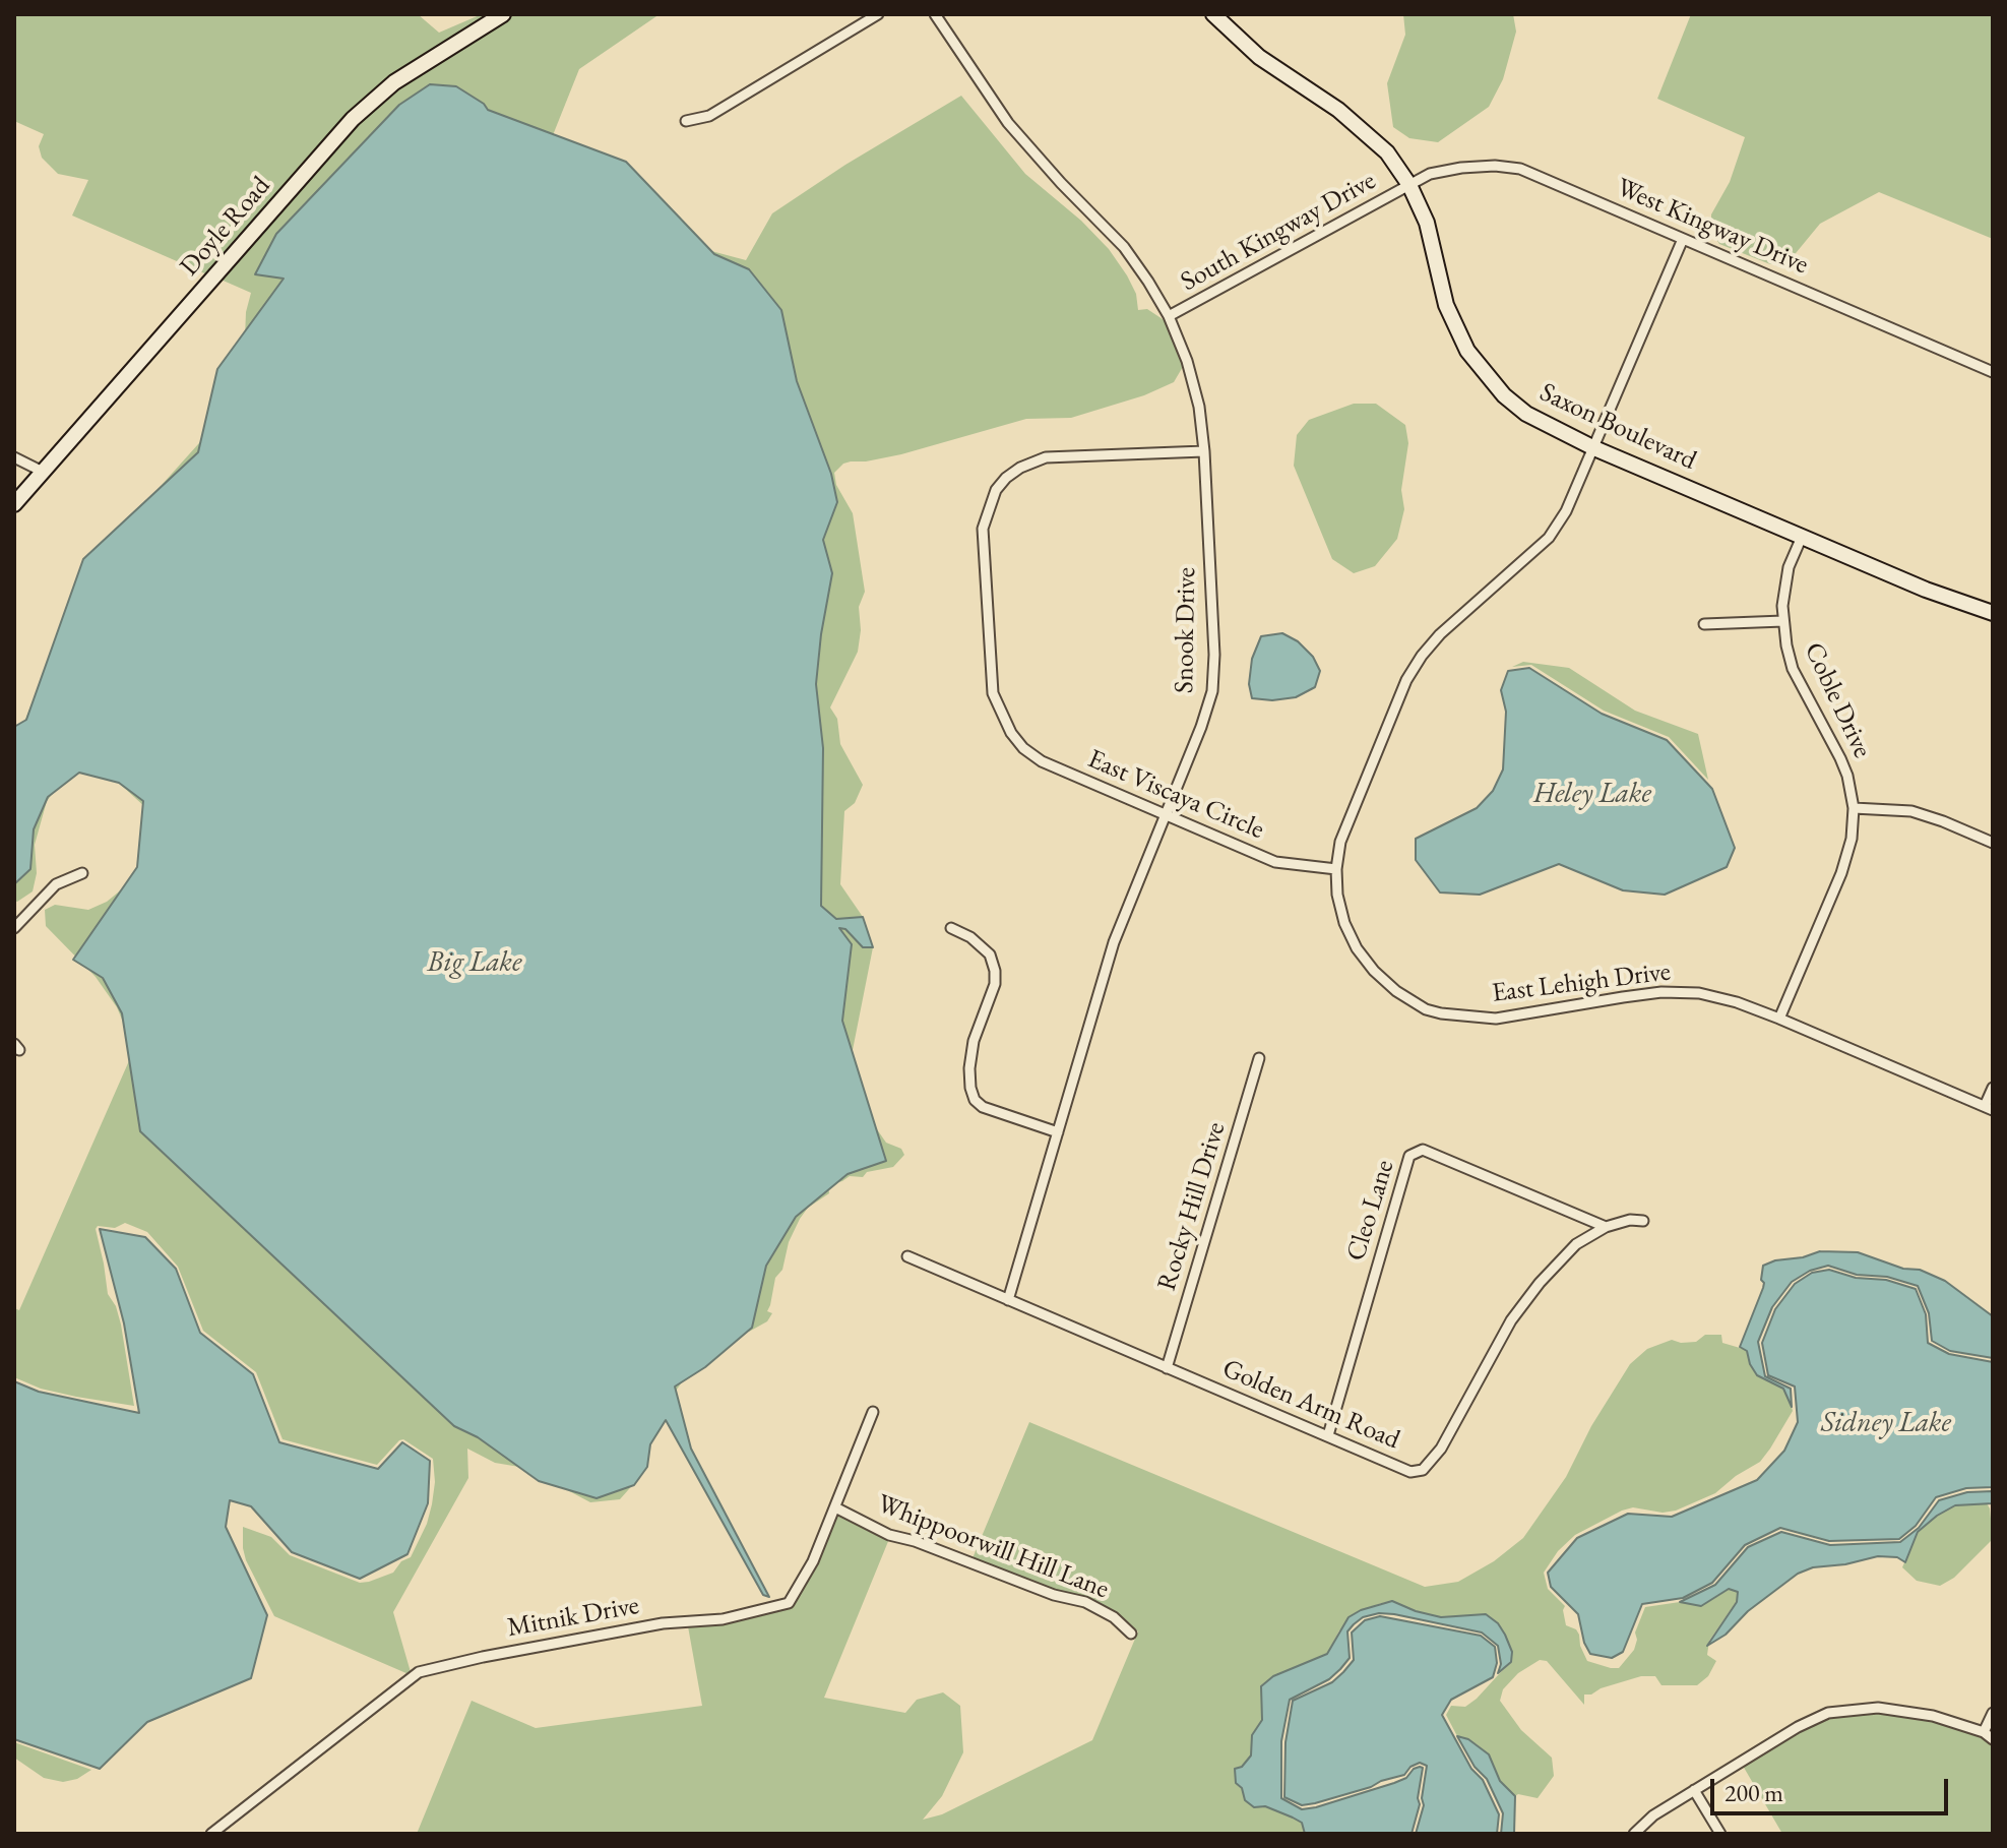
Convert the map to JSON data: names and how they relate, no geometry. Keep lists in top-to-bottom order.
{
  "streets": {
    "main road": ["Doyle Road", "Saxon Boulevard"],
    "street": [
      "West Kingway Drive",
      "South Kingway Drive",
      "Snook Drive",
      "Coble Drive",
      "East Viscaya Circle",
      "East Lehigh Drive",
      "Rocky Hill Drive",
      "Cleo Lane",
      "Golden Arm Road",
      "Whippoorwill Hill Lane",
      "Mitnik Drive"
    ]
  },
  "crossings": [
    ["West Kingway Drive", "South Kingway Drive"],
    ["West Kingway Drive", "Saxon Boulevard"],
    ["South Kingway Drive", "Saxon Boulevard"],
    ["South Kingway Drive", "Snook Drive"],
    ["Saxon Boulevard", "Coble Drive"],
    ["Snook Drive", "East Viscaya Circle"],
    ["Snook Drive", "Golden Arm Road"],
    ["Coble Drive", "East Lehigh Drive"],
    ["East Viscaya Circle", "East Lehigh Drive"],
    ["Rocky Hill Drive", "Golden Arm Road"],
    ["Cleo Lane", "Golden Arm Road"],
    ["Whippoorwill Hill Lane", "Mitnik Drive"]
  ],
  "water": ["Heley Lake", "Big Lake", "Sidney Lake"],
  "scale_bar": "200 m"
}
